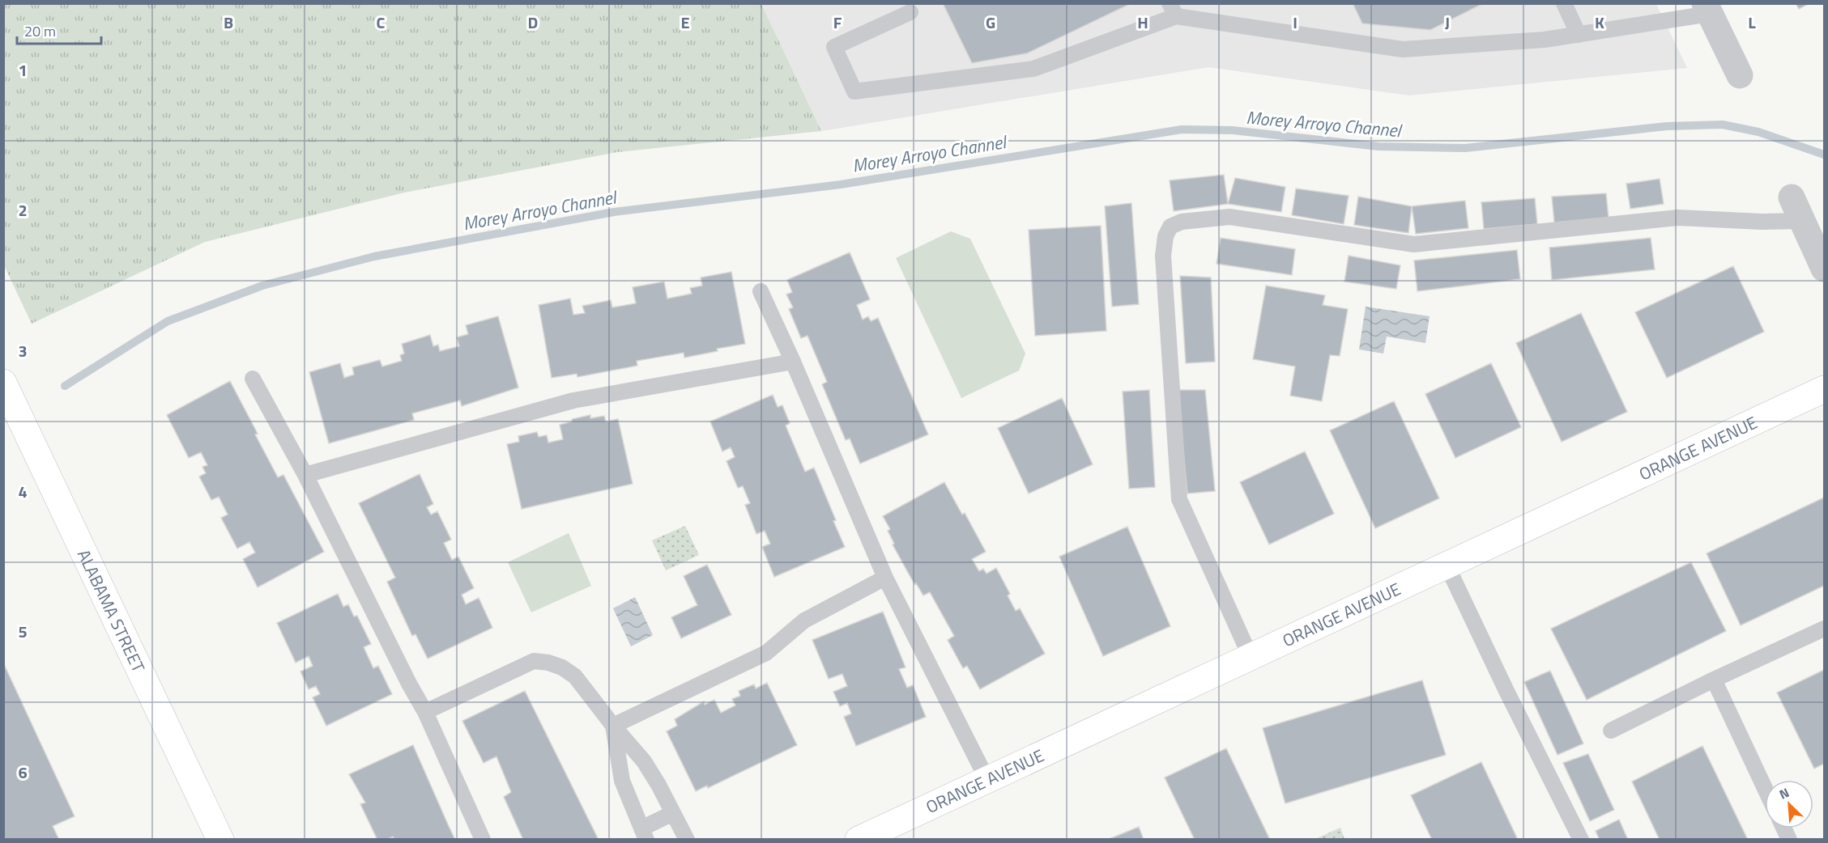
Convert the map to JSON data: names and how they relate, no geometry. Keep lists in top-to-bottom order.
{
  "streets": {
    "street": ["ORANGE AVENUE", "ALABAMA STREET"]
  },
  "water": ["Morey Arroyo Channel"],
  "scale_bar": "20 m",
  "north": "top left",
  "grid": {
    "columns": [
      "B",
      "C",
      "D",
      "E",
      "F",
      "G",
      "H",
      "I",
      "J",
      "K",
      "L"
    ],
    "rows": [
      "1",
      "2",
      "3",
      "4",
      "5",
      "6"
    ]
  }
}
